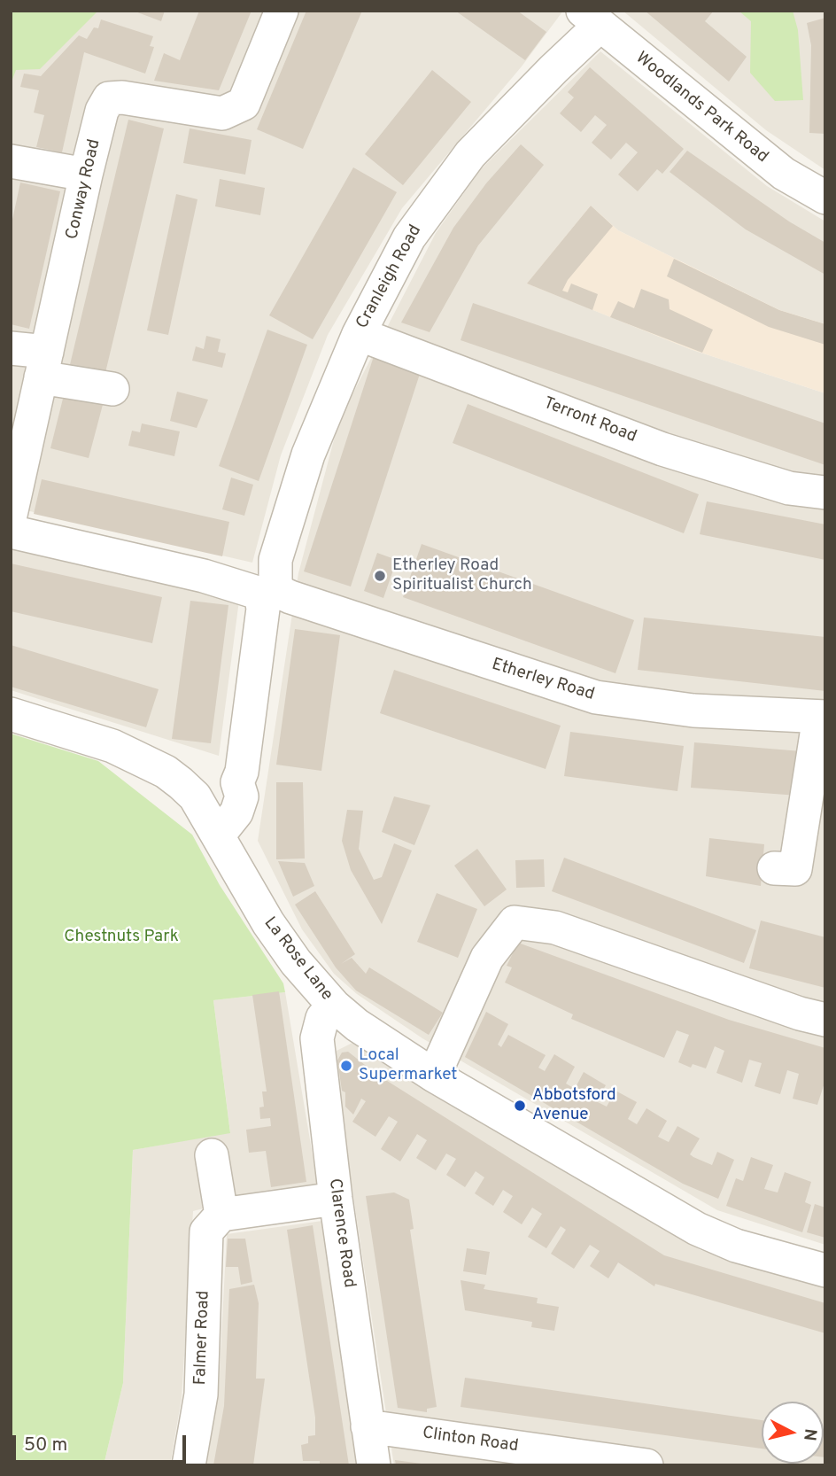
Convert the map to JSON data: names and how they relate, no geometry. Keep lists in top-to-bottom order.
{
  "streets": {
    "street": [
      "Woodlands Park Road",
      "Conway Road",
      "Cranleigh Road",
      "Terront Road",
      "Etherley Road",
      "La Rose Lane",
      "Clarence Road",
      "Falmer Road",
      "Clinton Road"
    ]
  },
  "crossings": [
    ["Woodlands Park Road", "Cranleigh Road"],
    ["Cranleigh Road", "Terront Road"],
    ["Cranleigh Road", "Etherley Road"],
    ["Cranleigh Road", "La Rose Lane"],
    ["La Rose Lane", "Clarence Road"],
    ["Clarence Road", "Clinton Road"]
  ],
  "parks": ["Chestnuts Park"],
  "places": ["Etherley Road Spiritualist Church", "Local Supermarket", "Abbotsford Avenue"],
  "scale_bar": "50 m",
  "north": "right"
}
